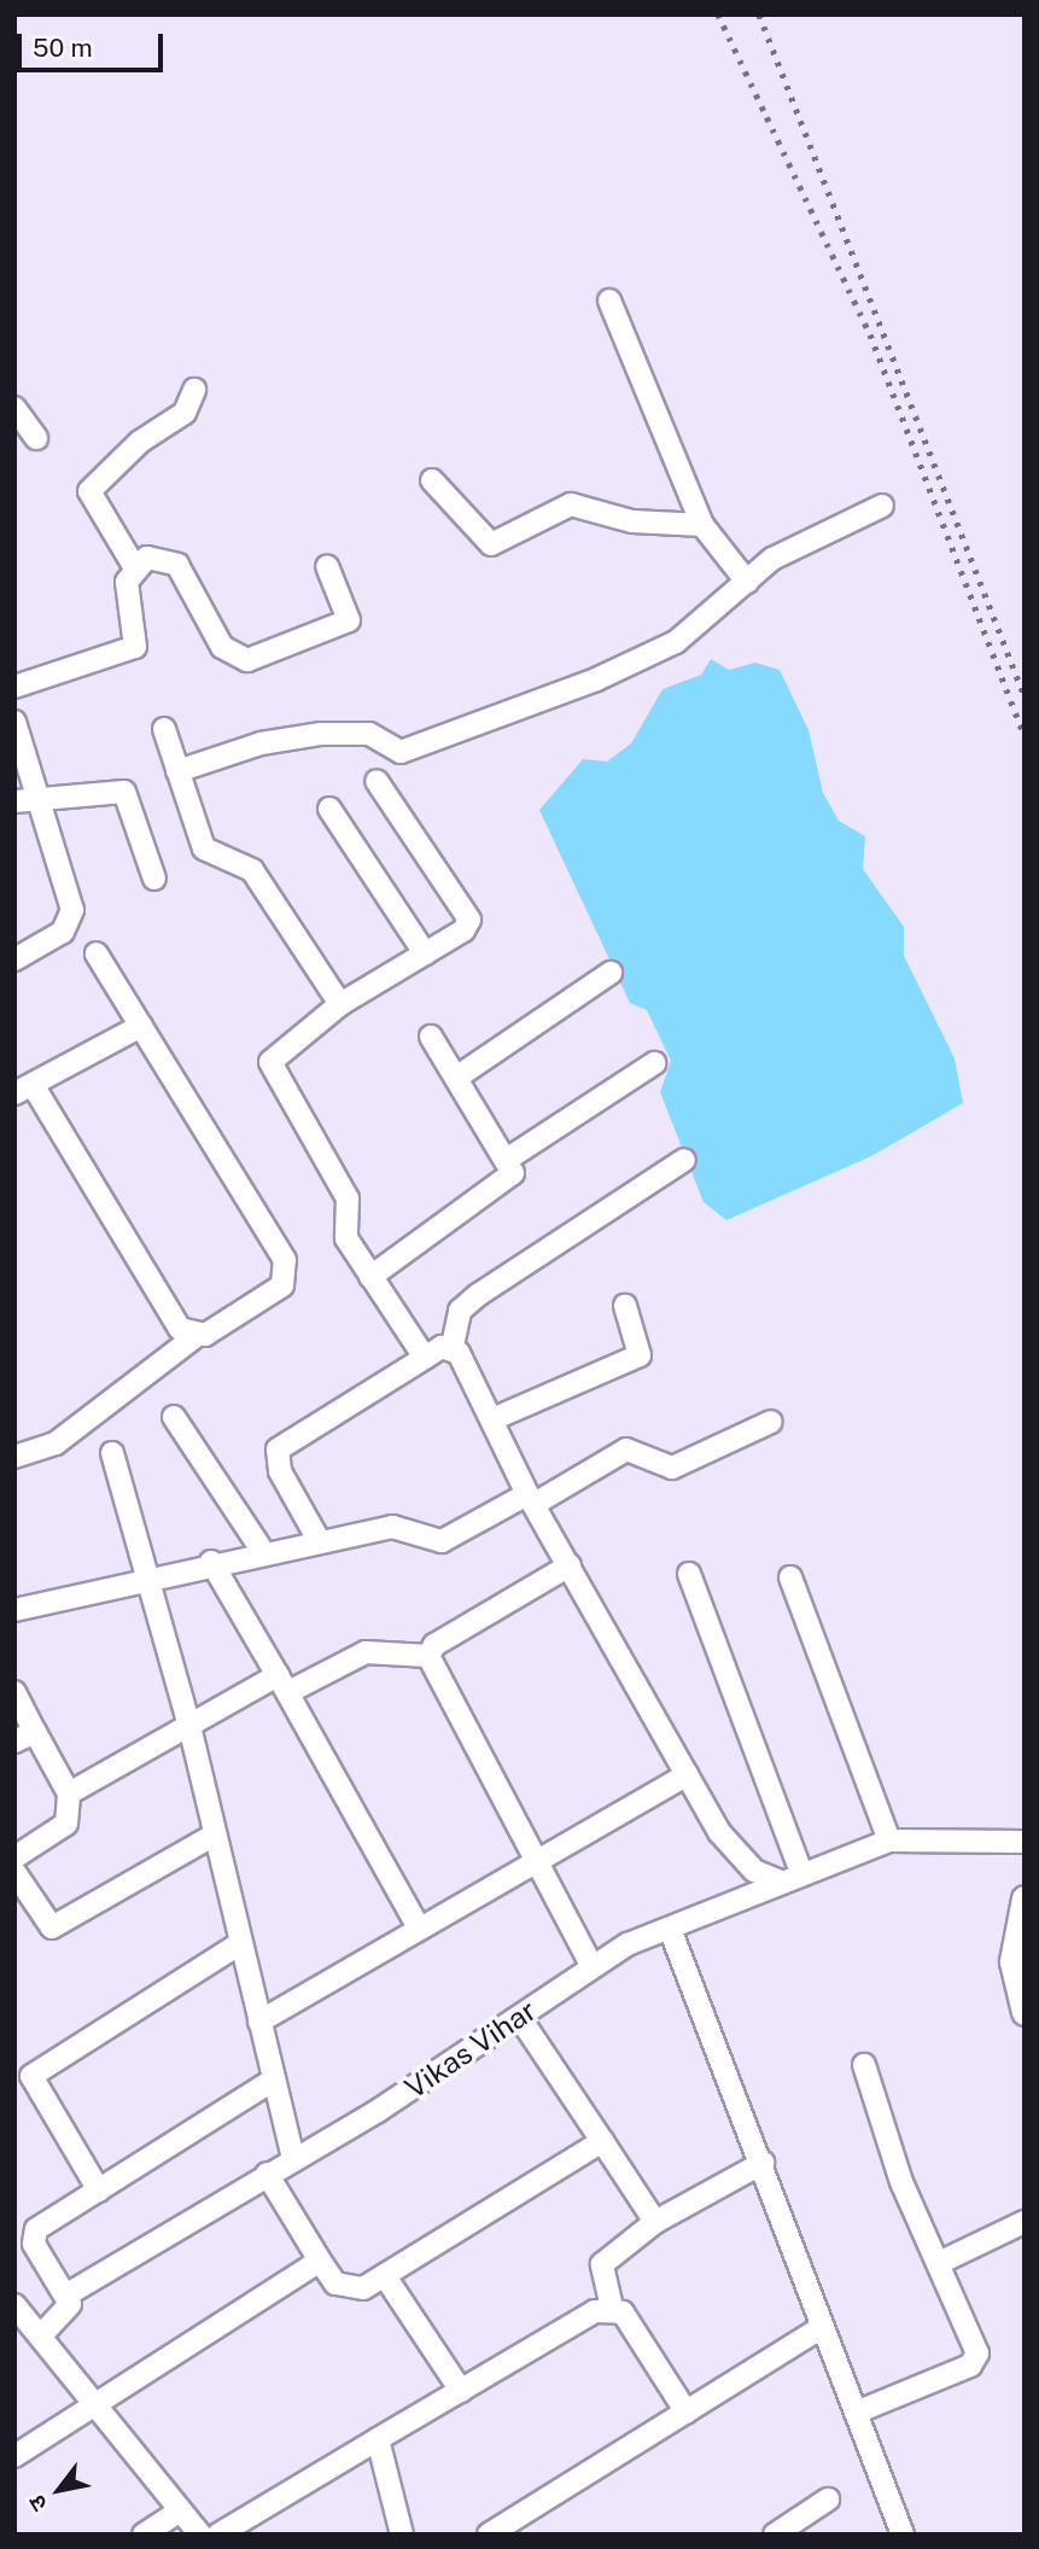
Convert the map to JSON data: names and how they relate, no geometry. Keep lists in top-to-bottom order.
{
  "streets": {
    "street": ["Vikas Vihar"]
  },
  "scale_bar": "50 m",
  "north": "bottom left"
}
